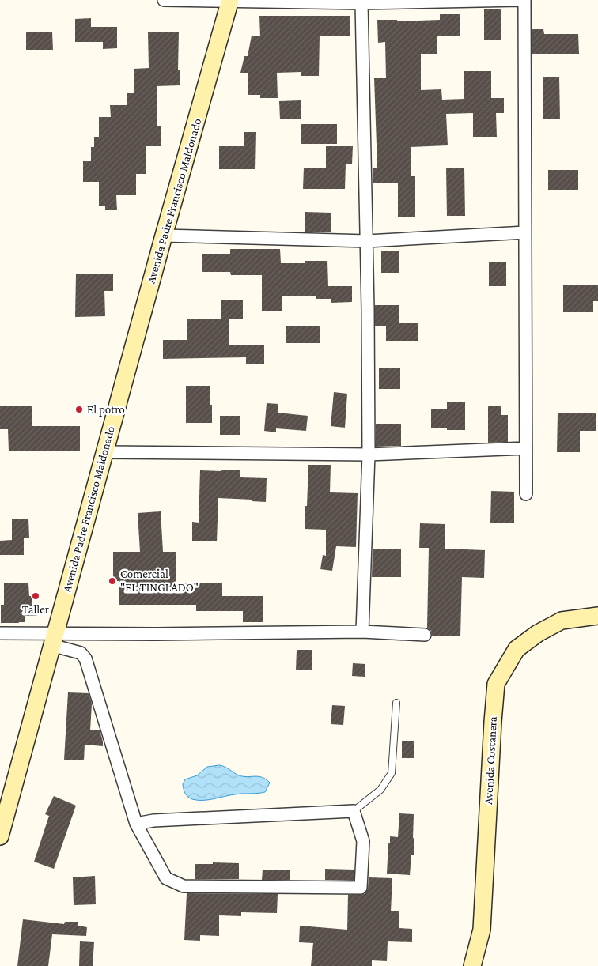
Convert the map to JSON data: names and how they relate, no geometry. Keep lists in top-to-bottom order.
{
  "streets": {
    "main road": ["Avenida Padre Francisco Maldonado", "Avenida Costanera"]
  },
  "places": ["El potro", "Comercial \"EL TINGLADO\"", "Taller"]
}
